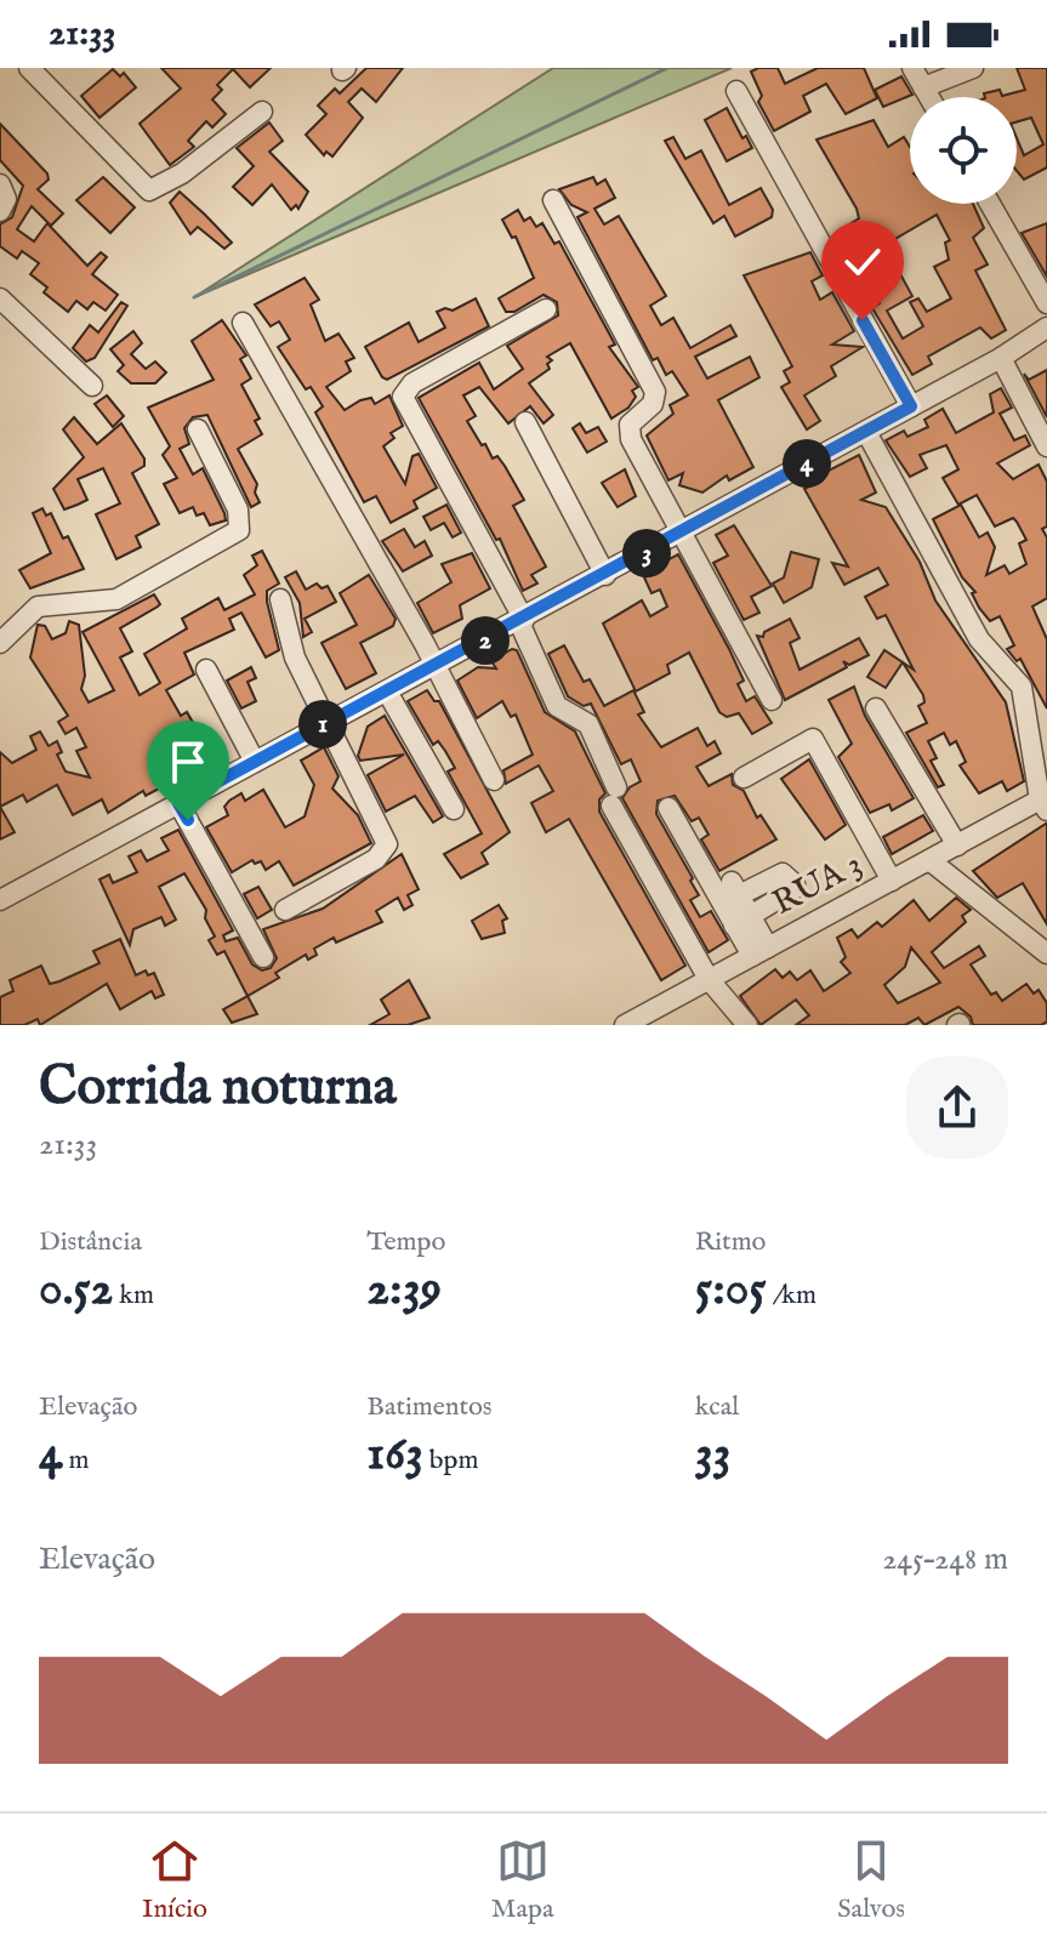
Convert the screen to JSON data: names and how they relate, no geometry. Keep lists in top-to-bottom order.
{
  "streets": {
    "street": ["RUA 3"]
  },
  "page": {
    "status": "21:33",
    "pins": [
      "4",
      "3",
      "2",
      "1"
    ],
    "heading": ["Corrida noturna", "21:33"],
    "stats": [
      ["Distância", "0.52 km"],
      ["Tempo", "2:39"],
      ["Ritmo", "5:05 /km"],
      ["Elevação", "4 m"],
      ["Batimentos", "163 bpm"],
      ["kcal", "33"]
    ],
    "chart": ["Elevação", "245–248 m"],
    "tabs": ["Início", "Mapa", "Salvos"]
  }
}
